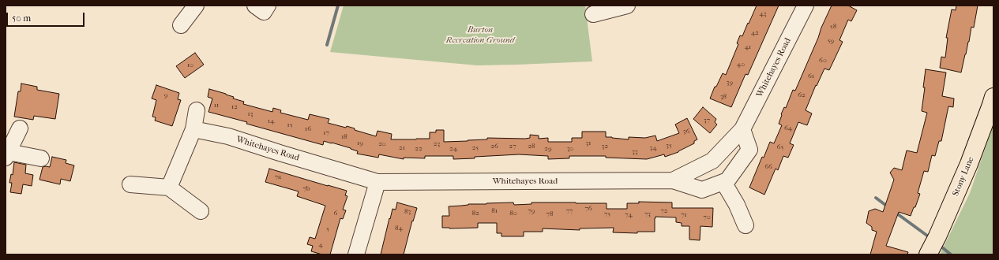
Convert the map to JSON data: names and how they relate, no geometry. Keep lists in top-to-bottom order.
{
  "streets": {
    "main road": ["Stony Lane"],
    "street": ["Whitehayes Road"]
  },
  "parks": ["Burton Recreation Ground"],
  "house_numbers": [
    "43",
    "58",
    "42",
    "59",
    "41",
    "60",
    "40",
    "10",
    "61",
    "39",
    "9",
    "62",
    "38",
    "11",
    "12",
    "13",
    "37",
    "14",
    "15",
    "64",
    "16",
    "36",
    "17",
    "18",
    "19",
    "31",
    "20",
    "23",
    "35",
    "26",
    "27",
    "28",
    "32",
    "65",
    "21",
    "25",
    "34",
    "22",
    "24",
    "29",
    "30",
    "33",
    "66",
    "7a",
    "7b",
    "76",
    "81",
    "79",
    "77",
    "72",
    "83",
    "6",
    "82",
    "80",
    "78",
    "75",
    "73",
    "74",
    "71",
    "70",
    "84",
    "5",
    "4"
  ],
  "scale_bar": "50 m"
}
